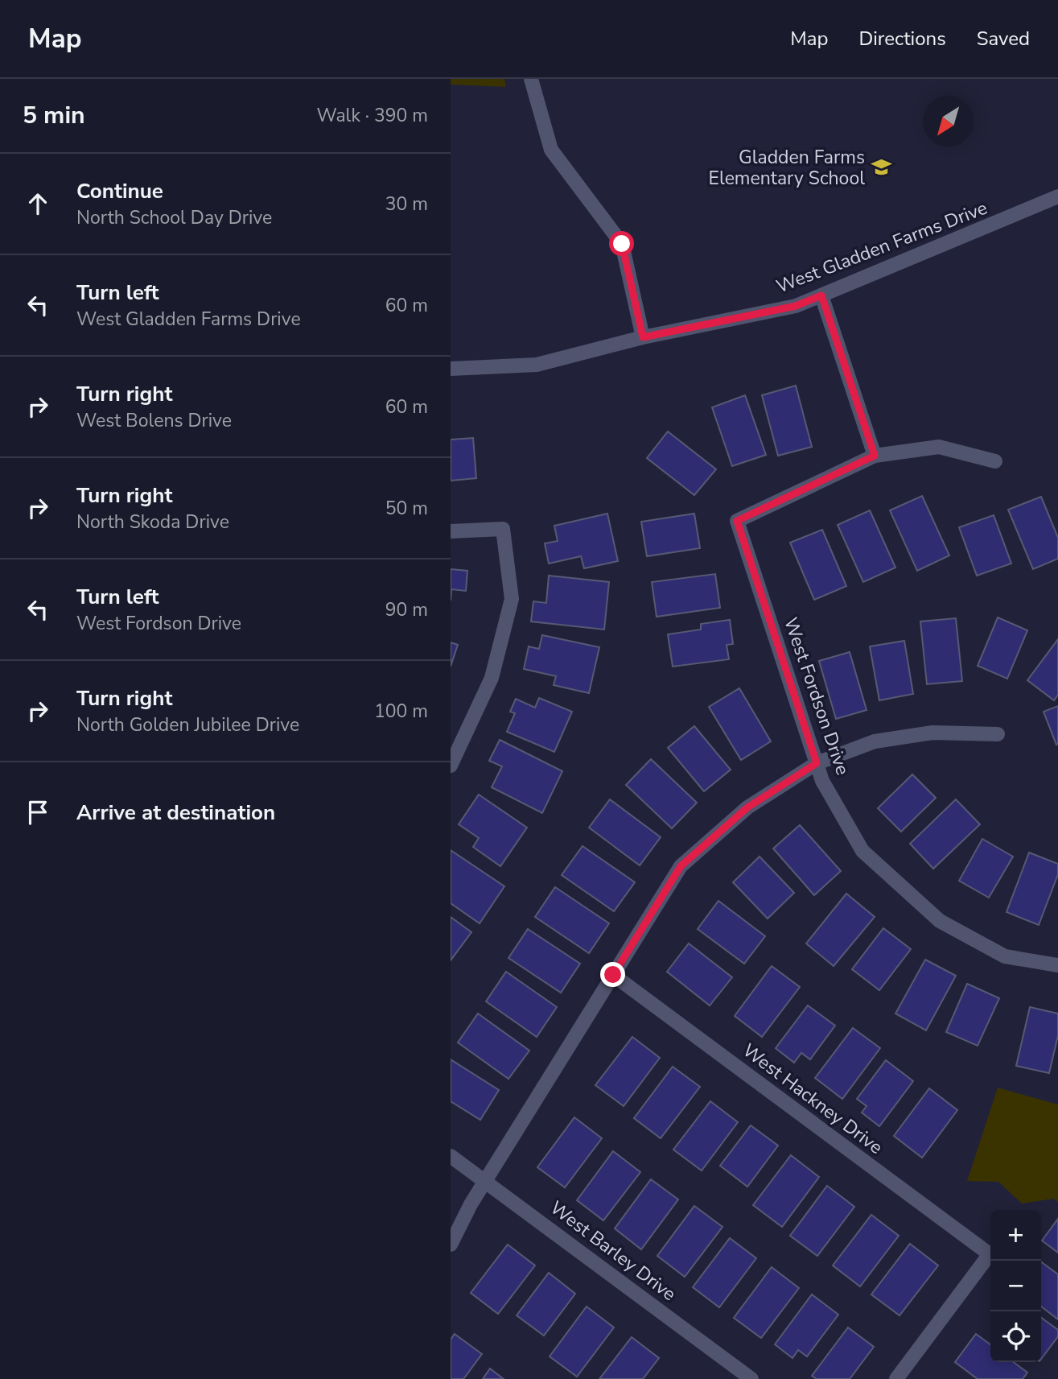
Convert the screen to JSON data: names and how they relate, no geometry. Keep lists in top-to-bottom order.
{
  "streets": {
    "street": [
      "West Gladden Farms Drive",
      "West Fordson Drive",
      "West Hackney Drive",
      "West Barley Drive"
    ]
  },
  "places": {
    "school or university": ["Gladden Farms Elementary School"]
  },
  "north": "bottom left",
  "page": {
    "header": "Map",
    "nav": ["Map", "Directions", "Saved"],
    "heading": ["5 min", "Walk · 390 m"],
    "list": [
      ["Continue", "North School Day Drive", "30 m"],
      ["Turn left", "West Gladden Farms Drive", "60 m"],
      ["Turn right", "West Bolens Drive", "60 m"],
      ["Turn right", "North Skoda Drive", "50 m"],
      ["Turn left", "West Fordson Drive", "90 m"],
      ["Turn right", "North Golden Jubilee Drive", "100 m"],
      "Arrive at destination"
    ],
    "map_buttons": ["+", "−"]
  }
}
